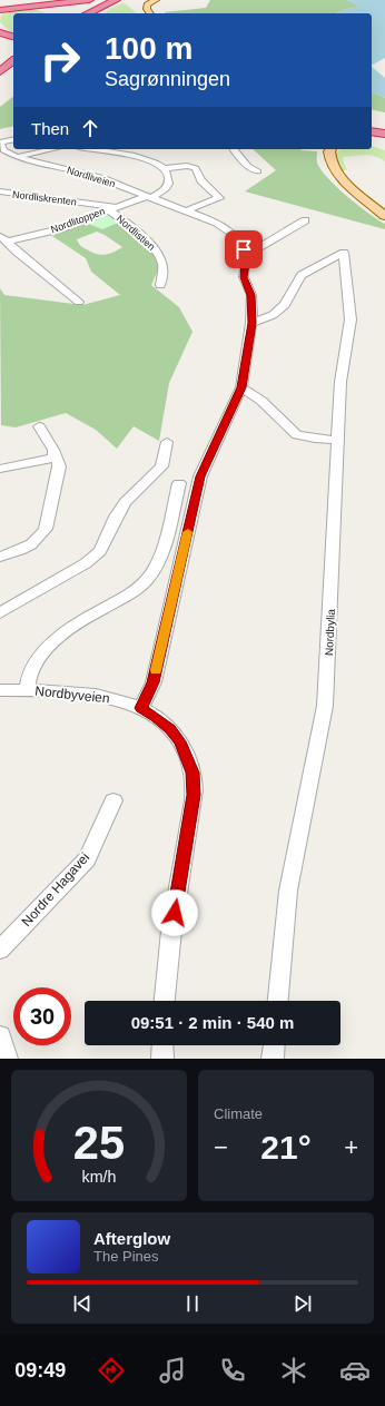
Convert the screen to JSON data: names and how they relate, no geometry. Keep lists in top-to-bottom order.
{
  "streets": {
    "street": [
      "Nordliveien",
      "Nordliskrenten",
      "Nordlitoppen",
      "Nordlistien",
      "Nordbylia",
      "Nordbyveien",
      "Nordre Hagavei"
    ]
  },
  "crossings": [
    ["Nordliveien", "Nordlitoppen"],
    ["Nordliveien", "Nordbylia"],
    ["Nordliveien", "Nordbyveien"],
    ["Nordliskrenten", "Nordlitoppen"],
    ["Nordliskrenten", "Nordlistien"],
    ["Nordlitoppen", "Nordlistien"]
  ],
  "page": {
    "turn": ["100 m", "Sagrønningen"],
    "then": "Then",
    "limit": "30",
    "trip": "09:51 · 2 min · 540 m",
    "tile": "Climate",
    "heat": ["−", "21°", "+"],
    "song": ["Afterglow", "The Pines"],
    "tabs": "09:49",
    "gauge": ["25", "km/h"]
  }
}
